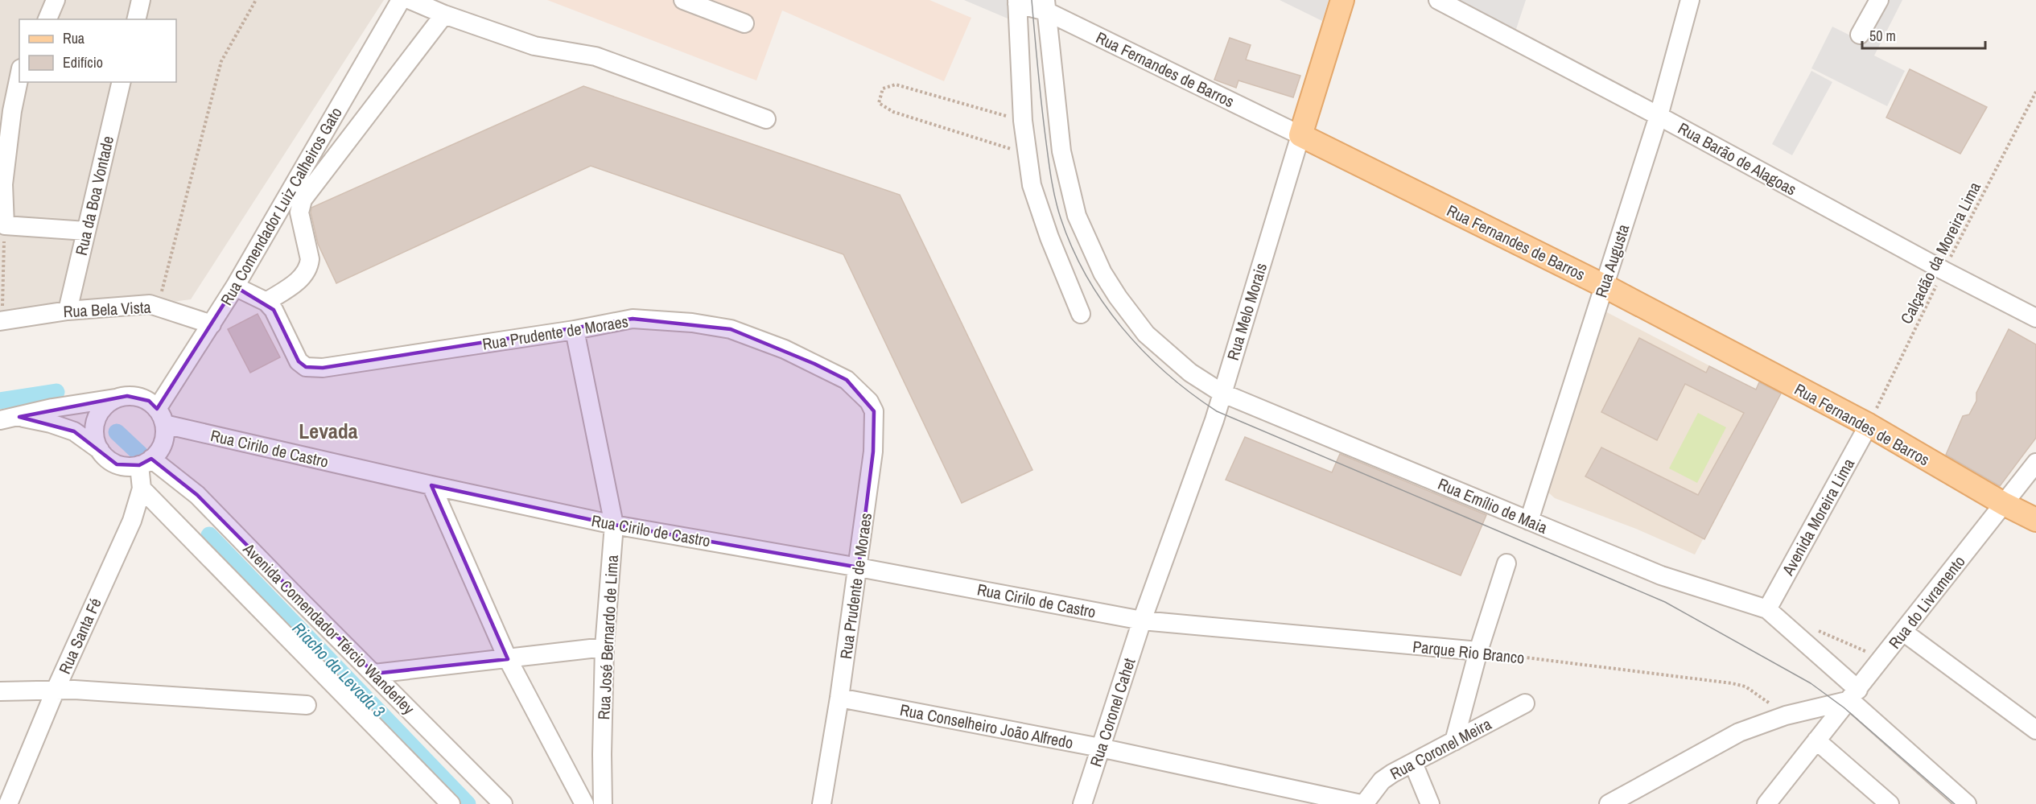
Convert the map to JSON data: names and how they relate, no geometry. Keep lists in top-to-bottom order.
{
  "streets": {
    "main road": ["Rua Fernandes de Barros", "Rua Melo Morais"],
    "street": [
      "Rua Barão de Alagoas",
      "Rua da Boa Vontade",
      "Rua Comendador Luiz Calheiros Gato",
      "Rua Augusta",
      "Rua Bela Vista",
      "Rua Prudente de Moraes",
      "Rua Cirilo de Castro",
      "Rua Emílio de Maia",
      "Avenida Moreira Lima",
      "Rua do Livramento",
      "Avenida Comendador Tércio Wanderley",
      "Rua Santa Fé",
      "Rua José Bernardo de Lima",
      "Parque Rio Branco",
      "Rua Coronel Cahet",
      "Rua Conselheiro João Alfredo",
      "Rua Coronel Meira"
    ],
    "path": ["Calçadão da Moreira Lima"]
  },
  "crossings": [
    ["Rua Fernandes de Barros", "Calçadão da Moreira Lima"],
    ["Rua Fernandes de Barros", "Rua Augusta"],
    ["Rua Fernandes de Barros", "Rua Melo Morais"],
    ["Rua Fernandes de Barros", "Rua Emílio de Maia"],
    ["Rua Fernandes de Barros", "Avenida Moreira Lima"],
    ["Rua Fernandes de Barros", "Rua do Livramento"],
    ["Rua Barão de Alagoas", "Calçadão da Moreira Lima"],
    ["Rua Barão de Alagoas", "Rua Augusta"],
    ["Rua da Boa Vontade", "Rua Bela Vista"],
    ["Rua Comendador Luiz Calheiros Gato", "Rua Bela Vista"],
    ["Rua Comendador Luiz Calheiros Gato", "Rua Cirilo de Castro"],
    ["Rua Comendador Luiz Calheiros Gato", "Avenida Comendador Tércio Wanderley"],
    ["Rua Comendador Luiz Calheiros Gato", "Rua Santa Fé"],
    ["Calçadão da Moreira Lima", "Avenida Moreira Lima"],
    ["Rua Augusta", "Rua Emílio de Maia"],
    ["Rua Melo Morais", "Rua Cirilo de Castro"],
    ["Rua Melo Morais", "Rua Emílio de Maia"],
    ["Rua Melo Morais", "Parque Rio Branco"],
    ["Rua Melo Morais", "Rua Coronel Cahet"],
    ["Rua Prudente de Moraes", "Rua Cirilo de Castro"],
    ["Rua Prudente de Moraes", "Rua José Bernardo de Lima"],
    ["Rua Prudente de Moraes", "Rua Conselheiro João Alfredo"],
    ["Rua Cirilo de Castro", "Avenida Comendador Tércio Wanderley"],
    ["Rua Cirilo de Castro", "Rua Santa Fé"],
    ["Rua Cirilo de Castro", "Rua José Bernardo de Lima"],
    ["Rua Cirilo de Castro", "Parque Rio Branco"],
    ["Rua Cirilo de Castro", "Rua Coronel Cahet"],
    ["Rua Emílio de Maia", "Avenida Moreira Lima"],
    ["Rua Emílio de Maia", "Rua do Livramento"],
    ["Avenida Comendador Tércio Wanderley", "Rua Santa Fé"],
    ["Parque Rio Branco", "Rua Coronel Cahet"],
    ["Rua Coronel Cahet", "Rua Conselheiro João Alfredo"],
    ["Rua Conselheiro João Alfredo", "Rua Coronel Meira"]
  ],
  "districts": ["Levada"],
  "water": ["Riacho da Levada 3"],
  "legend": ["Rua", "Edifício"],
  "scale_bar": "50 m"
}
